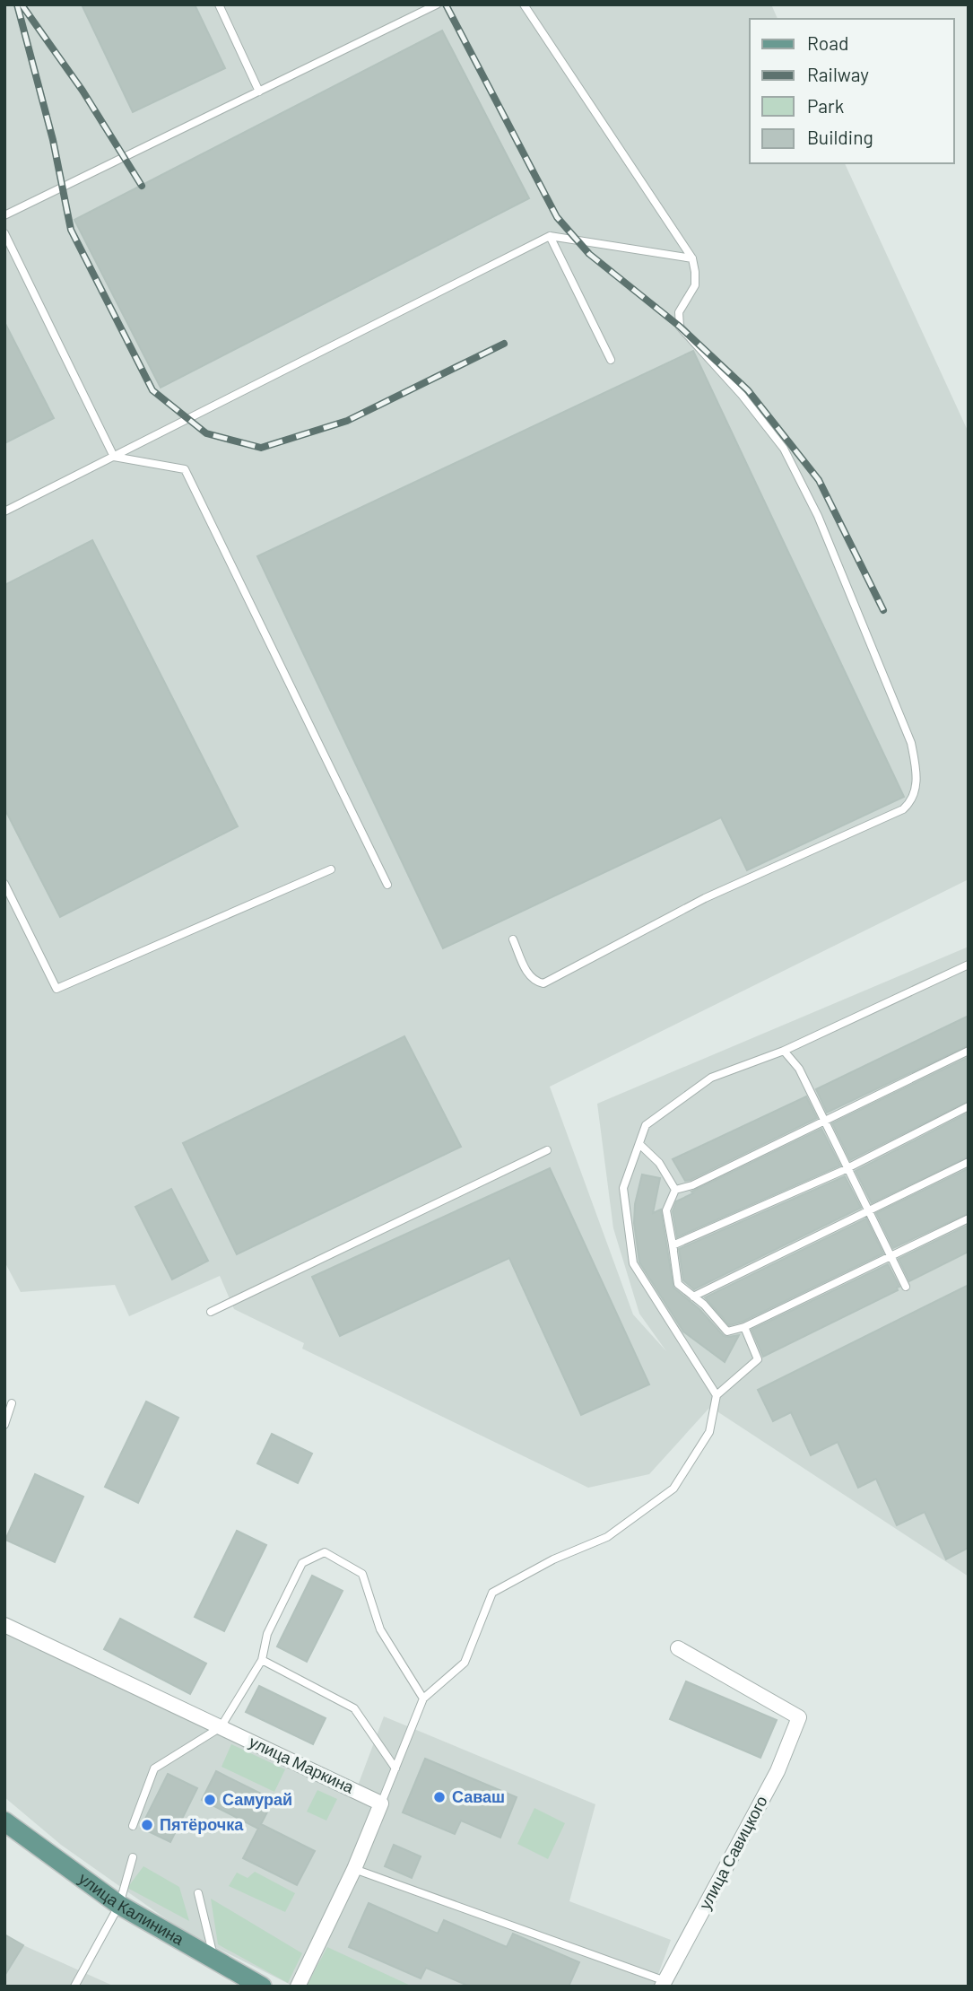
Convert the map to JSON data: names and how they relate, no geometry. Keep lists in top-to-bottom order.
{
  "streets": {
    "main road": ["улица Калинина"],
    "street": ["улица Маркина", "улица Савицкого"]
  },
  "places": ["Саваш", "Самурай", "Пятёрочка"],
  "legend": [
    "Road",
    "Railway",
    "Park",
    "Building"
  ]
}
